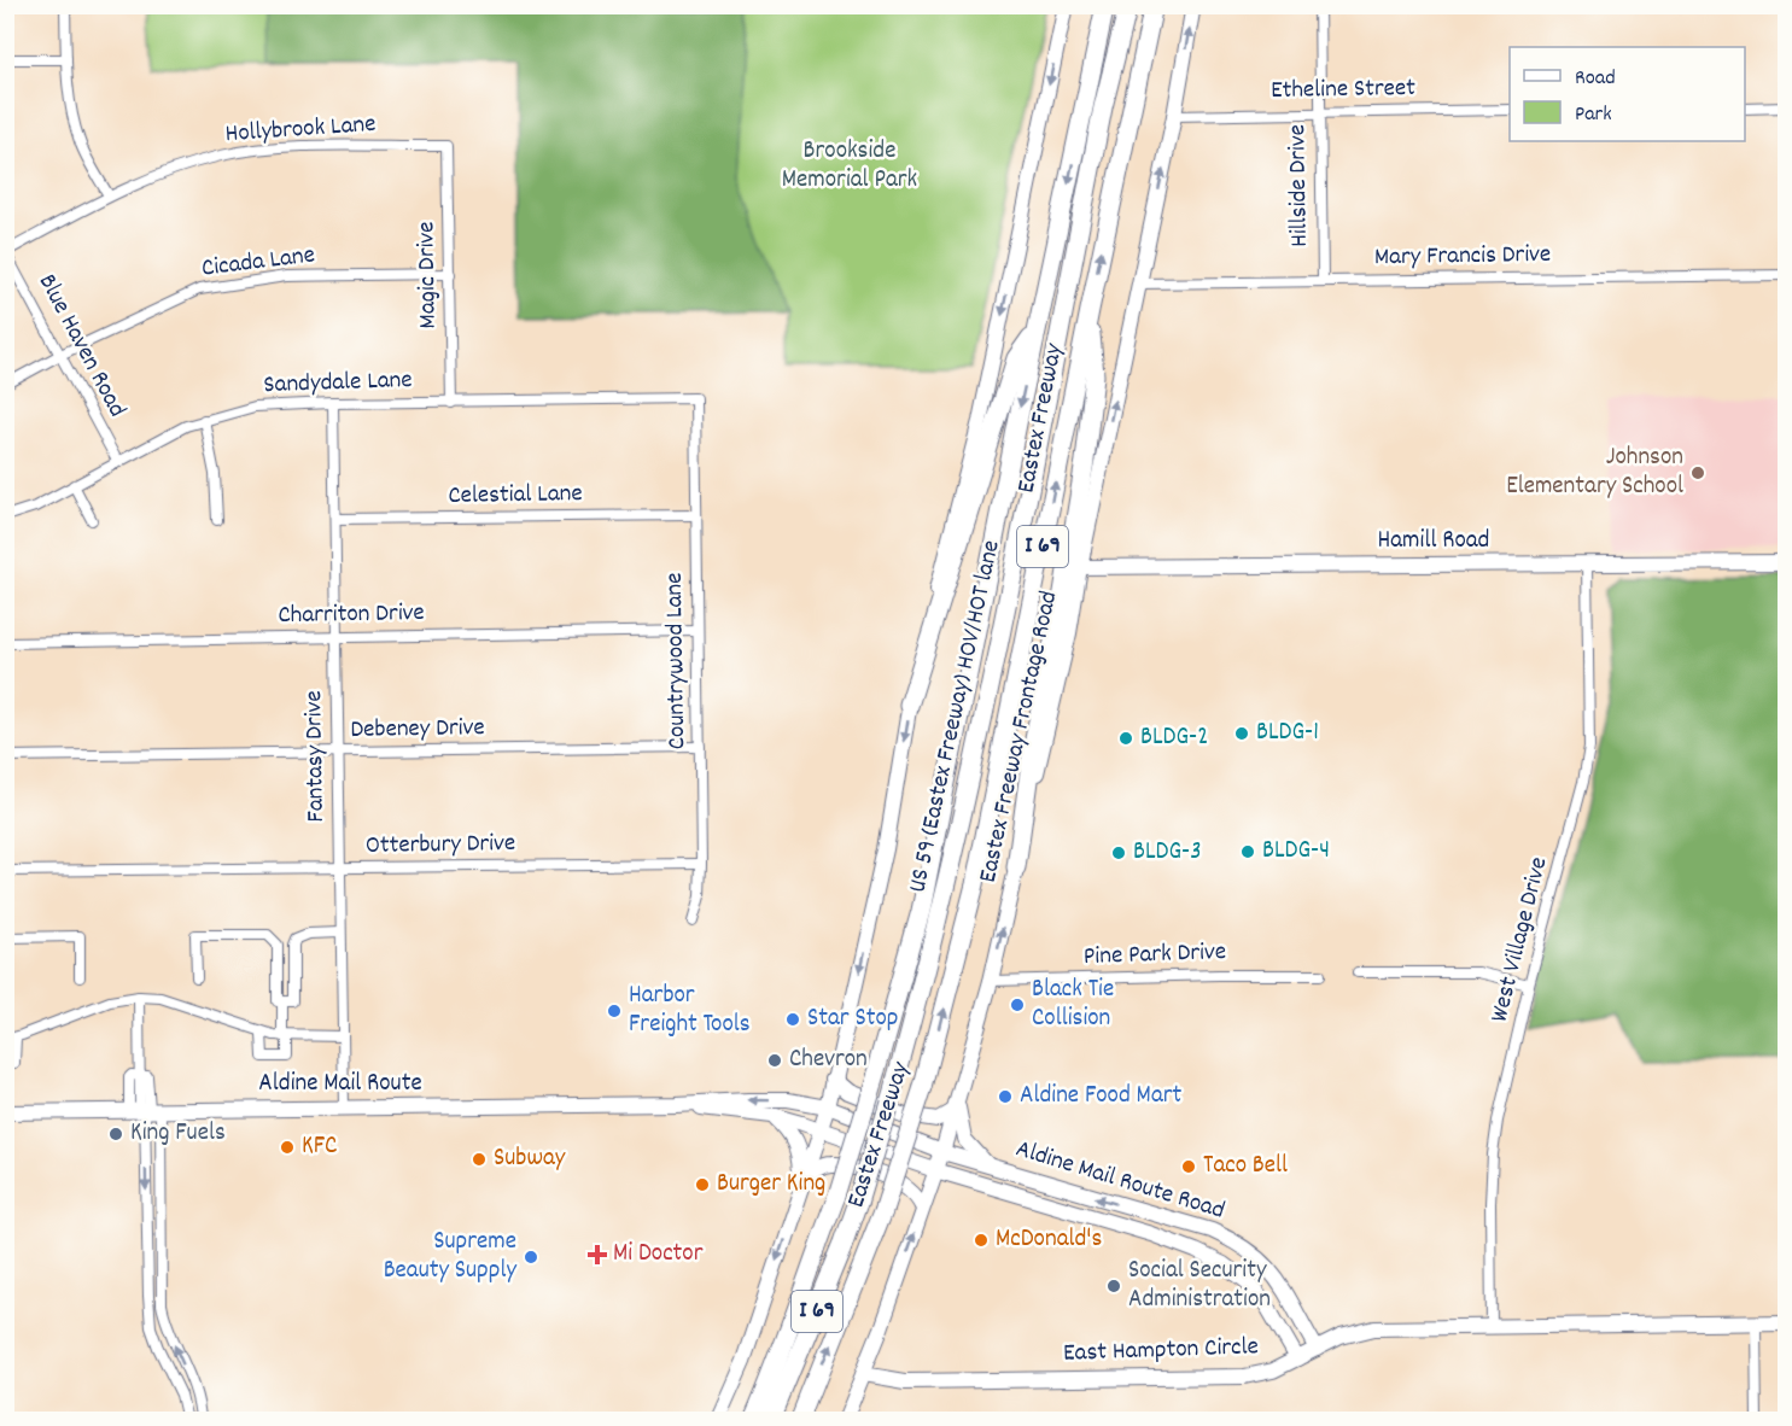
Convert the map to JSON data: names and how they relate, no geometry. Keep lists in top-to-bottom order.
{
  "streets": {
    "highway": ["Eastex Freeway", "I 69", "US 59 (Eastex Freeway) HOV/HOT lane"],
    "main road": [
      "Hamill Road",
      "Eastex Freeway Frontage Road",
      "Aldine Mail Route",
      "Aldine Mail Route Road",
      "East Hampton Circle"
    ],
    "street": [
      "Etheline Street",
      "Hollybrook Lane",
      "Hillside Drive",
      "Mary Francis Drive",
      "Cicada Lane",
      "Magic Drive",
      "Blue Haven Road",
      "Sandydale Lane",
      "Celestial Lane",
      "Charriton Drive",
      "Countrywood Lane",
      "Debeney Drive",
      "Fantasy Drive",
      "Otterbury Drive",
      "West Village Drive",
      "Pine Park Drive"
    ]
  },
  "crossings": [
    ["Etheline Street", "Hillside Drive"],
    ["Etheline Street", "Eastex Freeway Frontage Road"],
    ["Hollybrook Lane", "Magic Drive"],
    ["Hollybrook Lane", "Blue Haven Road"],
    ["Hillside Drive", "Mary Francis Drive"],
    ["Mary Francis Drive", "Eastex Freeway Frontage Road"],
    ["Cicada Lane", "Magic Drive"],
    ["Cicada Lane", "Blue Haven Road"],
    ["Magic Drive", "Sandydale Lane"],
    ["Blue Haven Road", "Sandydale Lane"],
    ["Sandydale Lane", "Countrywood Lane"],
    ["Sandydale Lane", "Fantasy Drive"],
    ["Celestial Lane", "Countrywood Lane"],
    ["Celestial Lane", "Fantasy Drive"],
    ["Hamill Road", "Eastex Freeway Frontage Road"],
    ["Hamill Road", "West Village Drive"],
    ["Charriton Drive", "Countrywood Lane"],
    ["Charriton Drive", "Fantasy Drive"],
    ["Countrywood Lane", "Debeney Drive"],
    ["Countrywood Lane", "Otterbury Drive"],
    ["Debeney Drive", "Fantasy Drive"],
    ["Eastex Freeway Frontage Road", "Pine Park Drive"],
    ["Eastex Freeway Frontage Road", "Aldine Mail Route"],
    ["Eastex Freeway Frontage Road", "Aldine Mail Route Road"],
    ["Eastex Freeway Frontage Road", "East Hampton Circle"],
    ["Fantasy Drive", "Otterbury Drive"],
    ["Fantasy Drive", "Aldine Mail Route"],
    ["West Village Drive", "East Hampton Circle"],
    ["Aldine Mail Route", "Aldine Mail Route Road"],
    ["Aldine Mail Route Road", "East Hampton Circle"]
  ],
  "parks": ["Brookside Memorial Park"],
  "places": {
    "other": [
      "Johnson Elementary School",
      "BLDG-1",
      "BLDG-2",
      "BLDG-4",
      "BLDG-3",
      "Black Tie Collision",
      "Harbor Freight Tools",
      "Star Stop",
      "Chevron",
      "Aldine Food Mart",
      "King Fuels",
      "KFC",
      "Subway",
      "Taco Bell",
      "Burger King",
      "McDonald's",
      "Supreme Beauty Supply",
      "Social Security Administration"
    ],
    "health": ["Mi Doctor"]
  },
  "legend": ["Road", "Park"]
}
